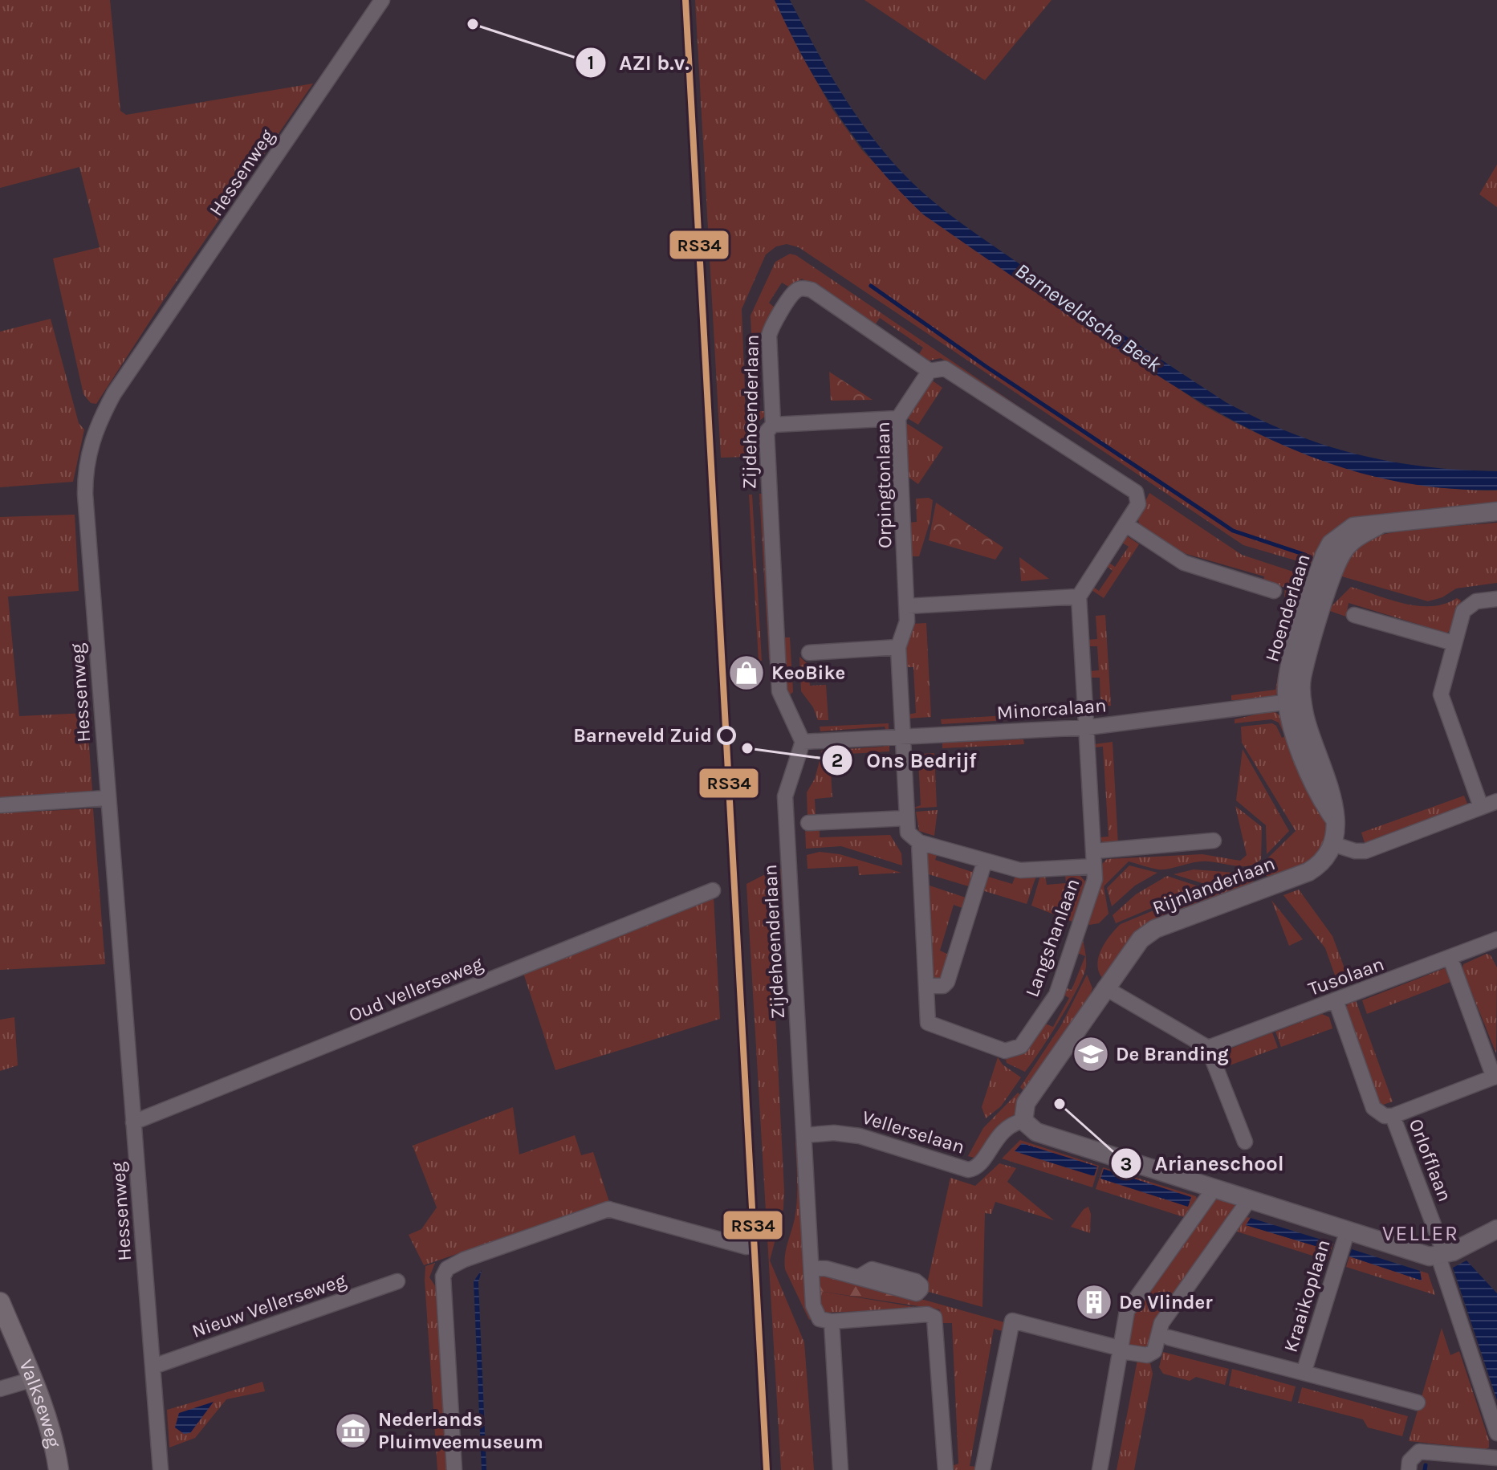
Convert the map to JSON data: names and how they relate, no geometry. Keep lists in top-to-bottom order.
{
  "streets": {
    "main road": ["Valkseweg"],
    "street": [
      "Hessenweg",
      "Zijdehoenderlaan",
      "Orpingtonlaan",
      "Hoenderlaan",
      "Minorcalaan",
      "Rijnlanderlaan",
      "Langshanlaan",
      "Tusolaan",
      "Oud Vellerseweg",
      "Vellerselaan",
      "Orlofflaan",
      "Kraaikoplaan",
      "Nieuw Vellerseweg"
    ]
  },
  "crossings": [
    ["Hessenweg", "Oud Vellerseweg"],
    ["Hessenweg", "Nieuw Vellerseweg"],
    ["Zijdehoenderlaan", "Orpingtonlaan"],
    ["Zijdehoenderlaan", "Minorcalaan"],
    ["Zijdehoenderlaan", "Vellerselaan"],
    ["Orpingtonlaan", "Minorcalaan"],
    ["Hoenderlaan", "Minorcalaan"],
    ["Hoenderlaan", "Rijnlanderlaan"],
    ["Minorcalaan", "Langshanlaan"],
    ["Rijnlanderlaan", "Vellerselaan"],
    ["Tusolaan", "Orlofflaan"]
  ],
  "districts": ["VELLER"],
  "water": ["Barneveldsche Beek"],
  "places": {
    "other": [
      "AZI b.v.",
      "Barneveld Zuid",
      "Ons Bedrijf",
      "Arianeschool"
    ],
    "shop": ["KeoBike"],
    "school or university": ["De Branding"],
    "building": ["De Vlinder"],
    "museum": ["Nederlands Pluimveemuseum"]
  },
  "lines": ["transit line RS34"]
}
